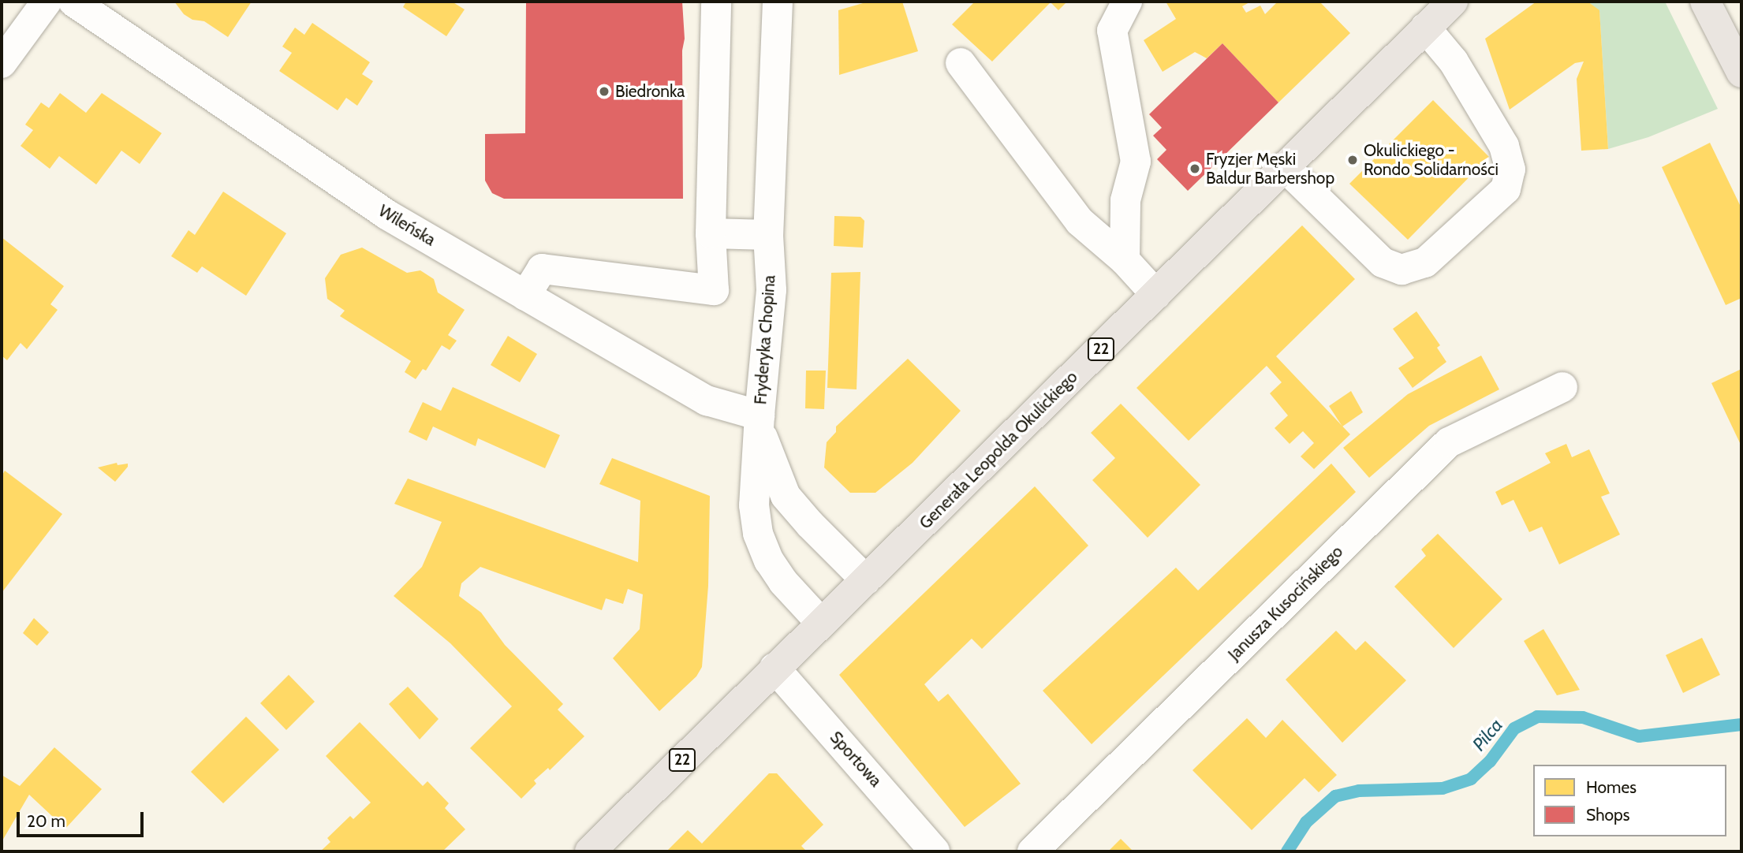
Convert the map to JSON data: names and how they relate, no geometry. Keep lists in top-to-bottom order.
{
  "streets": {
    "main road": ["22", "Generała Leopolda Okulickiego"],
    "street": [
      "Wileńska",
      "Fryderyka Chopina",
      "Janusza Kusocińskiego",
      "Sportowa"
    ]
  },
  "crossings": [
    ["Wileńska", "Fryderyka Chopina"],
    ["Fryderyka Chopina", "Generała Leopolda Okulickiego"],
    ["Generała Leopolda Okulickiego", "Sportowa"]
  ],
  "water": ["Pilca"],
  "places": ["Biedronka", "Okulickiego - Rondo Solidarności", "Fryzjer Męski Baldur Barbershop"],
  "legend": ["Homes", "Shops"],
  "scale_bar": "20 m"
}
